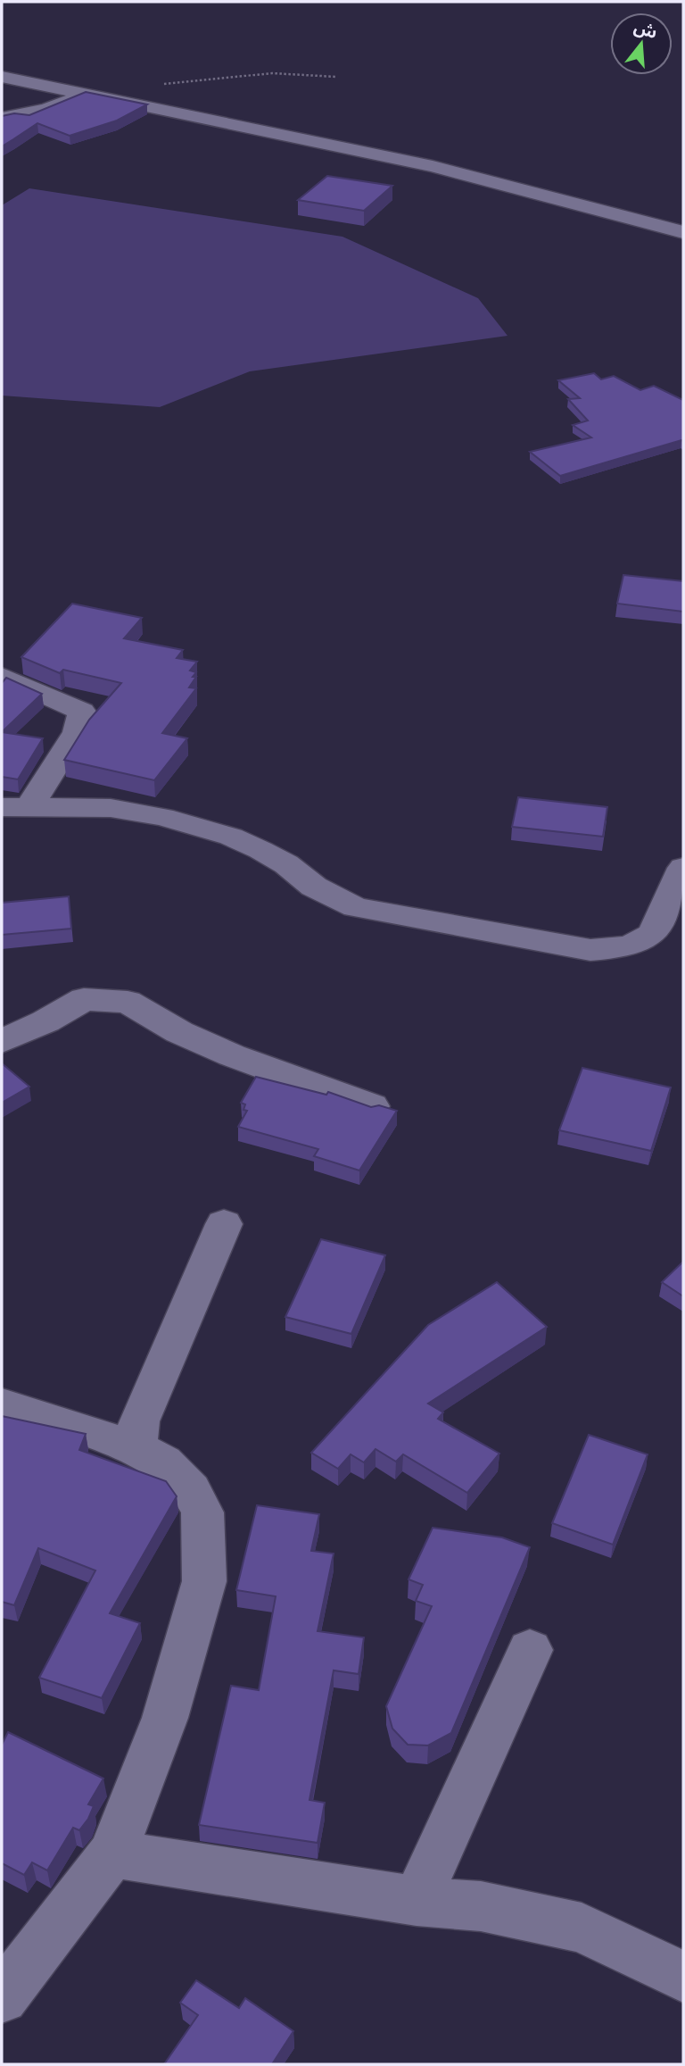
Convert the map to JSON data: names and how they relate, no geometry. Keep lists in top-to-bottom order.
{
  "north": "top"
}
